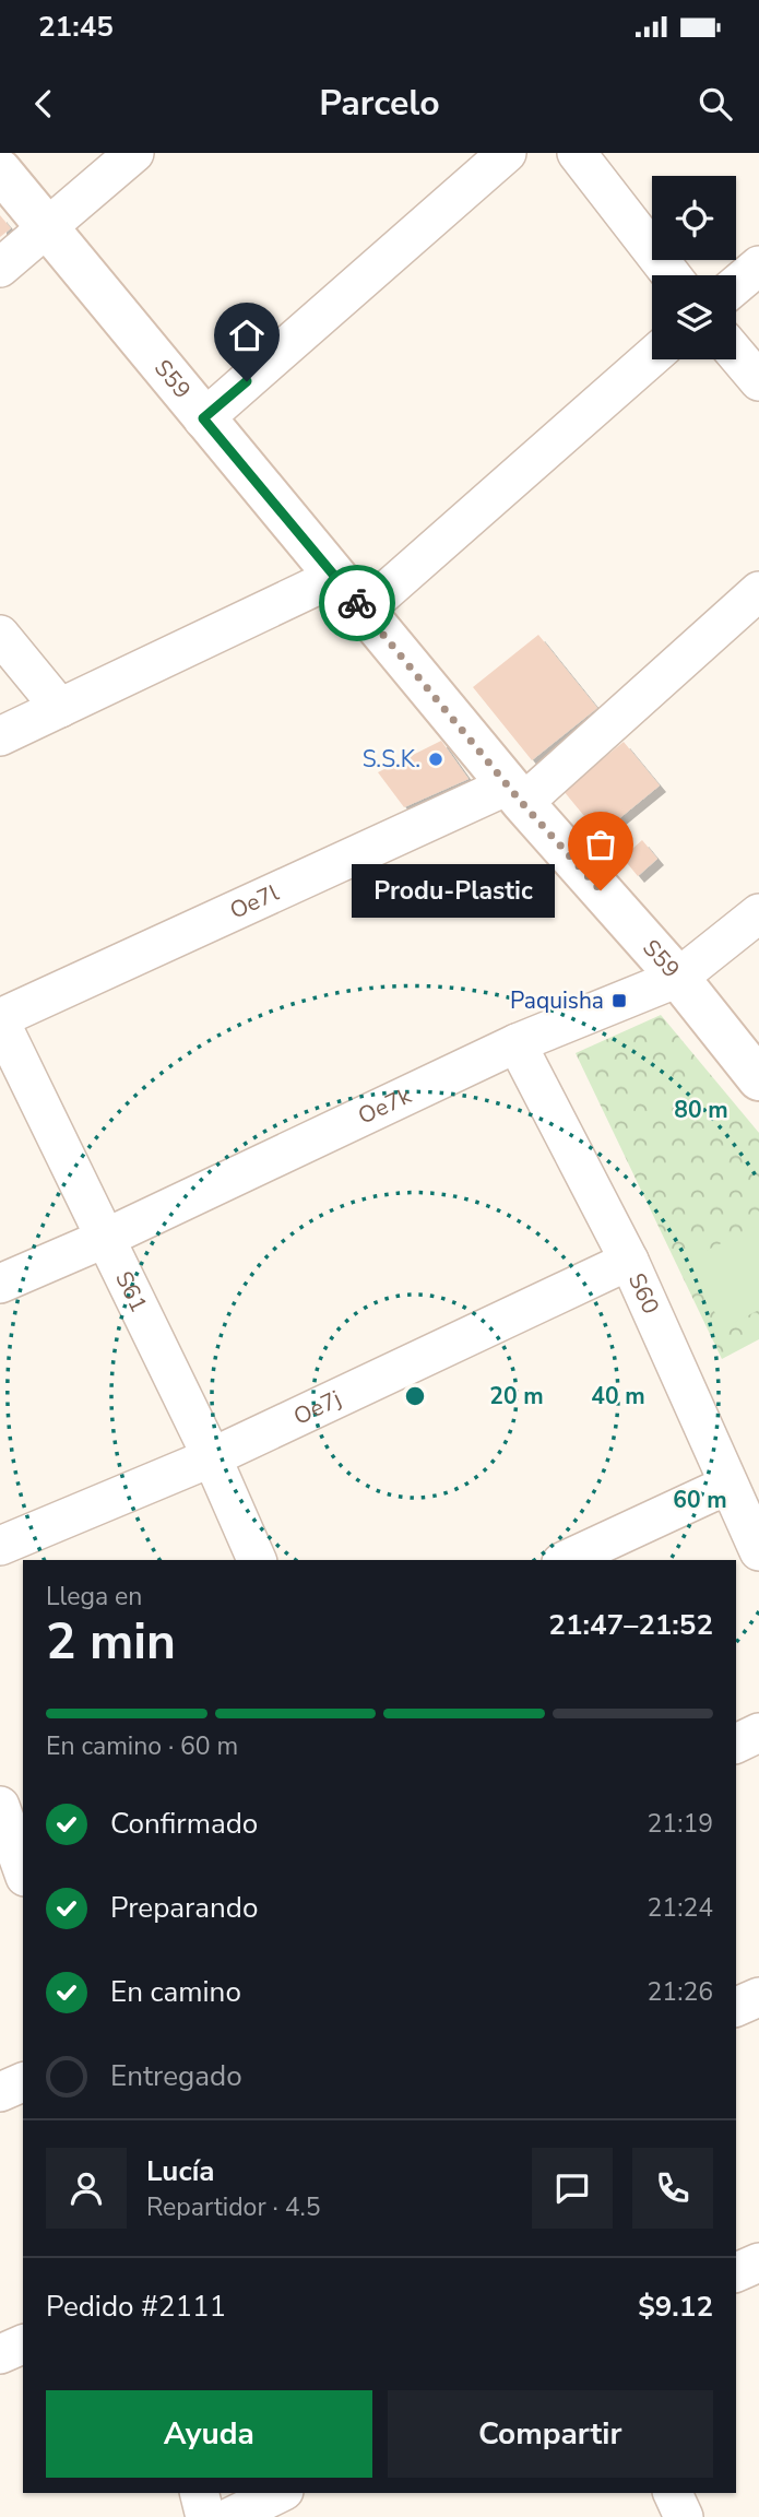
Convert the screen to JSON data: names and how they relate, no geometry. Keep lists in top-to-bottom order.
{
  "streets": {
    "street": [
      "S59",
      "Oe7l",
      "Oe7k",
      "S61",
      "S60",
      "Oe7j"
    ]
  },
  "crossings": [
    ["S59", "Oe7l"],
    ["S59", "Oe7k"],
    ["Oe7l", "S61"],
    ["Oe7k", "S61"],
    ["Oe7k", "S60"],
    ["S61", "Oe7j"],
    ["S60", "Oe7j"]
  ],
  "places": {
    "other": ["S.S.K.", "Produ-Plastic"],
    "transit": ["Paquisha"]
  },
  "page": {
    "status": "21:45",
    "header": "Parcelo",
    "bubble": "Produ-Plastic",
    "heading": ["2 min", "Llega en", "21:47–21:52"],
    "panel": [
      "Lucía",
      "Repartidor · 4.5",
      "Pedido #2111",
      "$9.12"
    ],
    "bar": "En camino · 60 m",
    "list": [
      ["Confirmado", "21:19"],
      ["Preparando", "21:24"],
      ["En camino", "21:26"],
      "Entregado"
    ],
    "buttons": ["Ayuda", "Compartir"]
  },
  "rings": [
    "80 m",
    "20 m",
    "40 m",
    "60 m"
  ]
}
